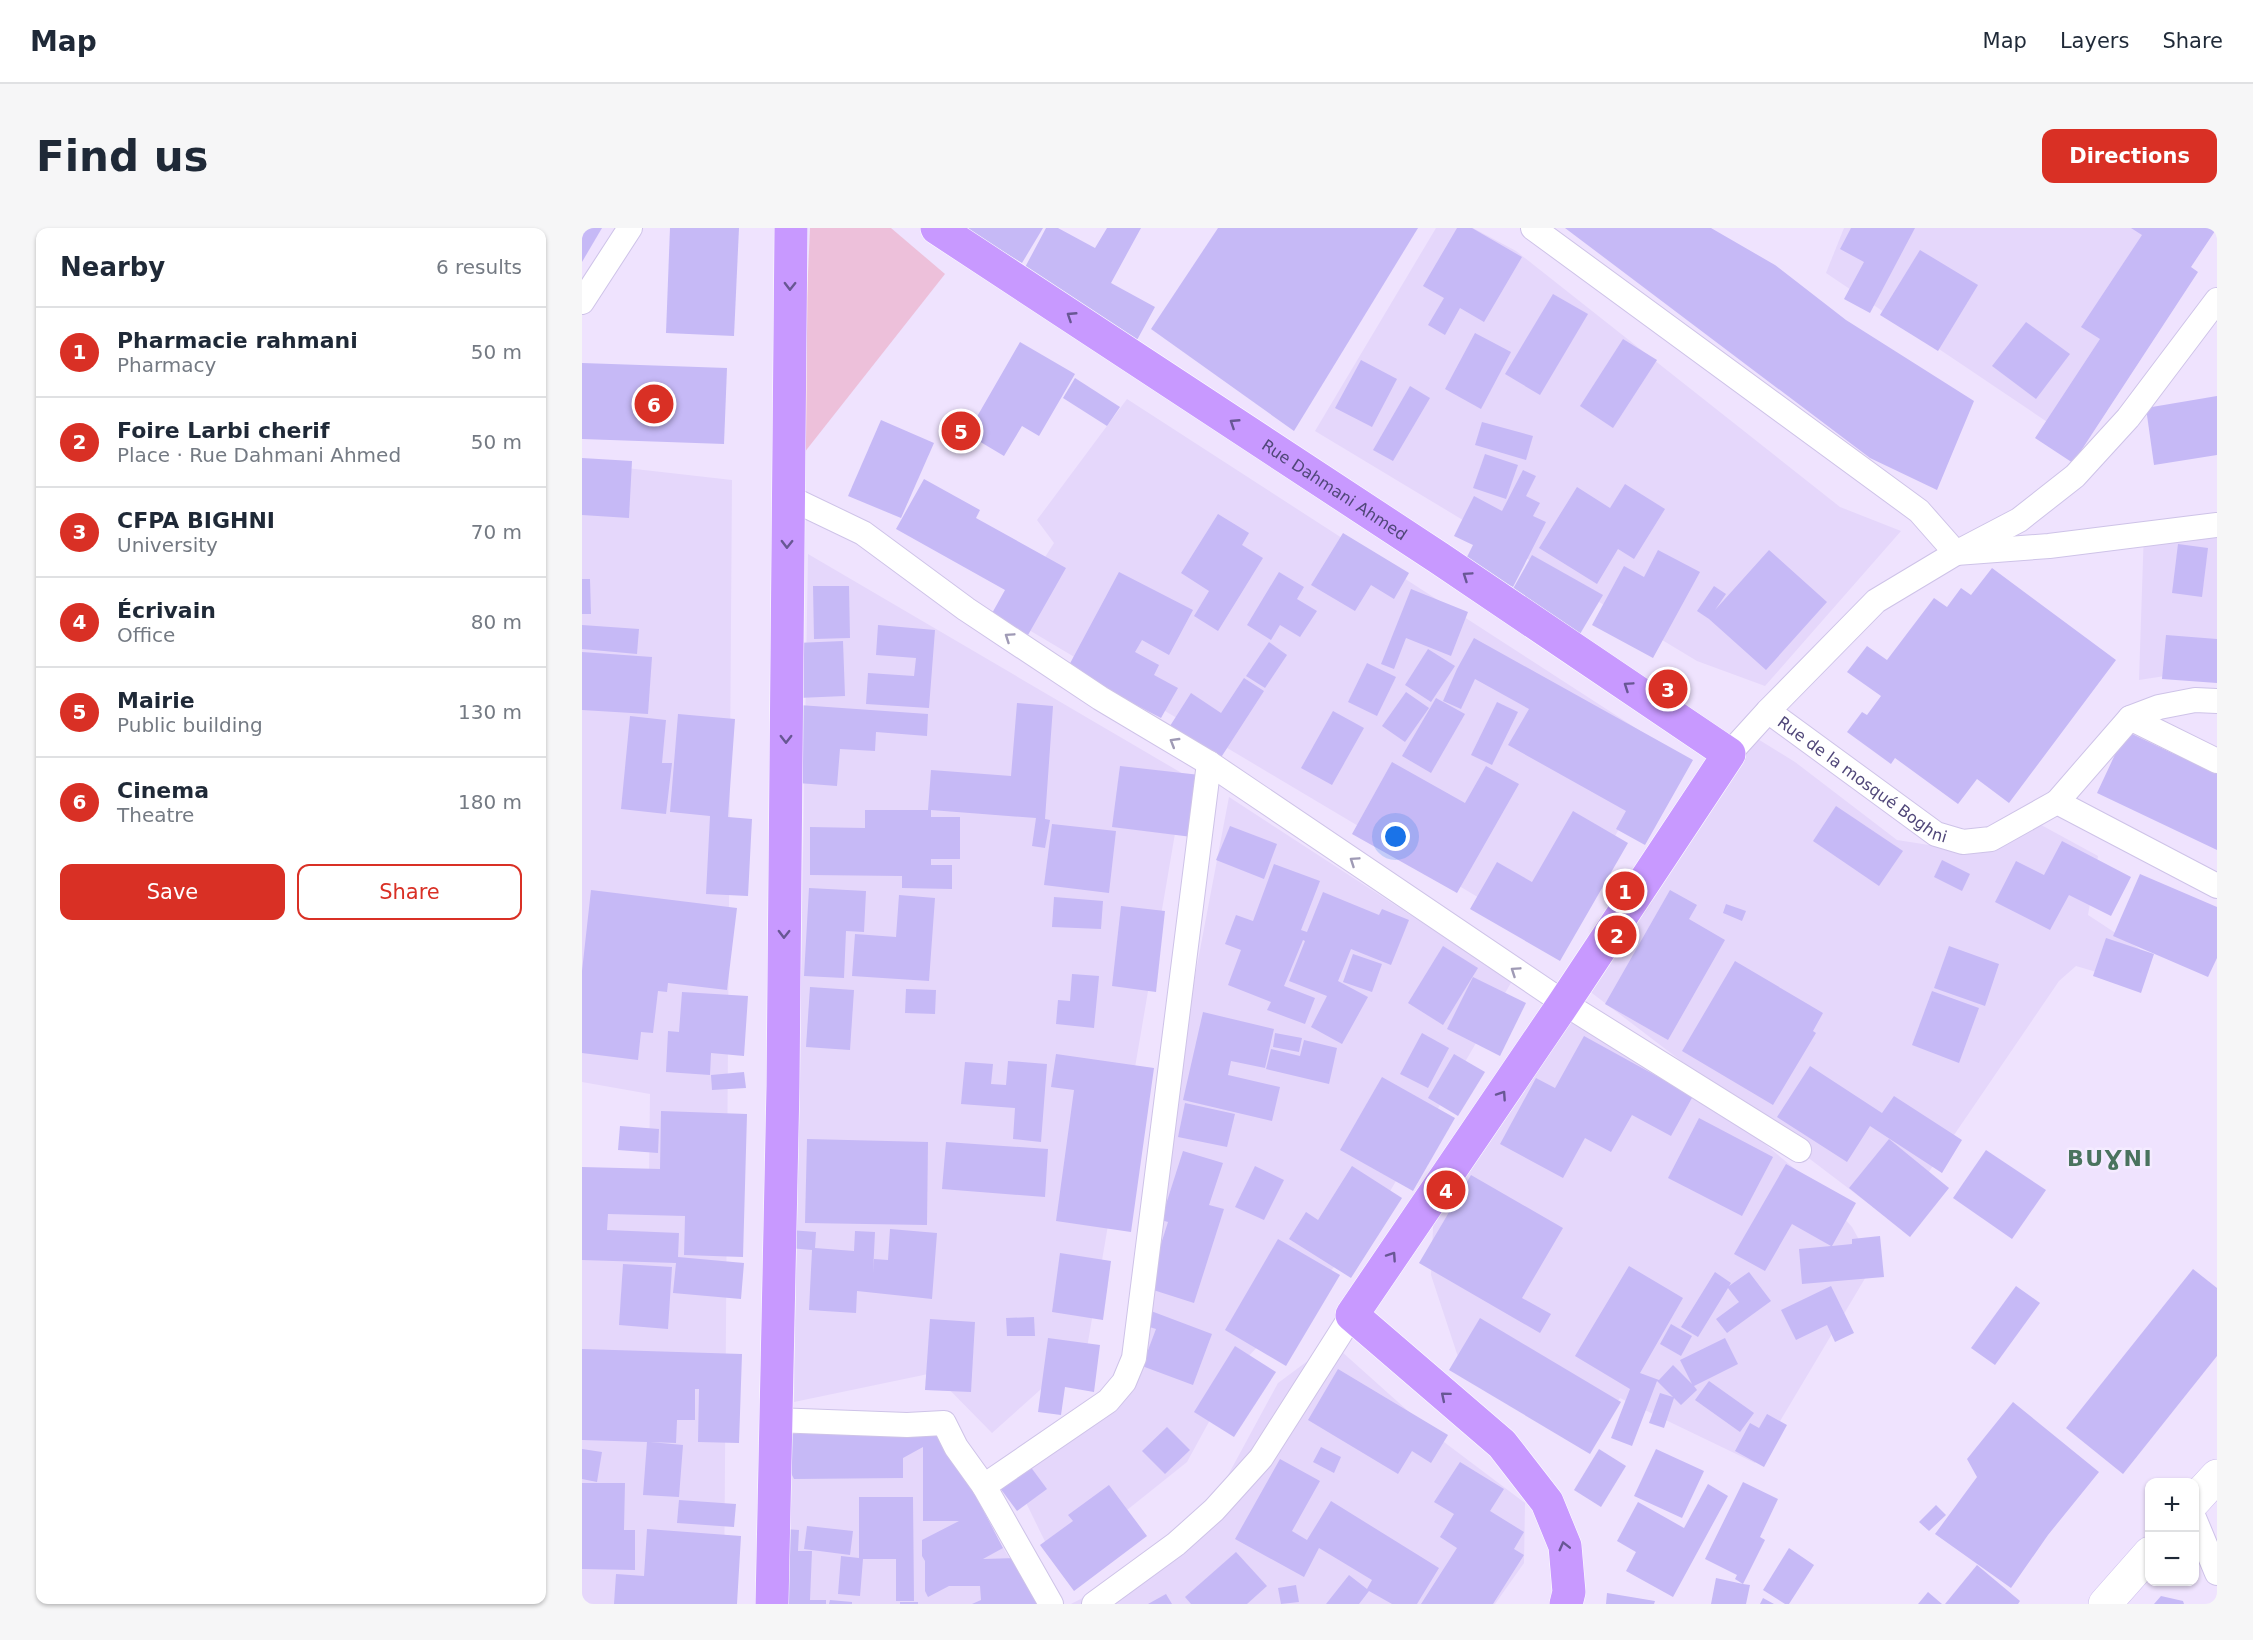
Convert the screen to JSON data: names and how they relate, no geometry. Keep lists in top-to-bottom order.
{
  "streets": {
    "main road": ["Rue Dahmani Ahmed"],
    "street": ["Rue de la mosqué Boghni"]
  },
  "one_way": ["Rue Dahmani Ahmed"],
  "districts": ["BUƔNI"],
  "page": {
    "header": "Map",
    "nav": ["Map", "Layers", "Share"],
    "buttons": [
      "Directions",
      ["Save", "Share"]
    ],
    "title": "Find us",
    "heading": ["Nearby", "6 results"],
    "list": [
      {
        "mark": "1",
        "name": "Pharmacie rahmani",
        "note": "Pharmacy",
        "value": "50 m"
      },
      {
        "mark": "2",
        "name": "Foire Larbi cherif",
        "note": "Place · Rue Dahmani Ahmed",
        "value": "50 m"
      },
      {
        "mark": "3",
        "name": "CFPA BIGHNI",
        "note": "University",
        "value": "70 m"
      },
      {
        "mark": "4",
        "name": "Écrivain",
        "note": "Office",
        "value": "80 m"
      },
      {
        "mark": "5",
        "name": "Mairie",
        "note": "Public building",
        "value": "130 m"
      },
      {
        "mark": "6",
        "name": "Cinema",
        "note": "Theatre",
        "value": "180 m"
      }
    ],
    "pins": [
      "6",
      "5",
      "3",
      "1",
      "2",
      "4"
    ],
    "map_buttons": ["+", "−"]
  }
}
